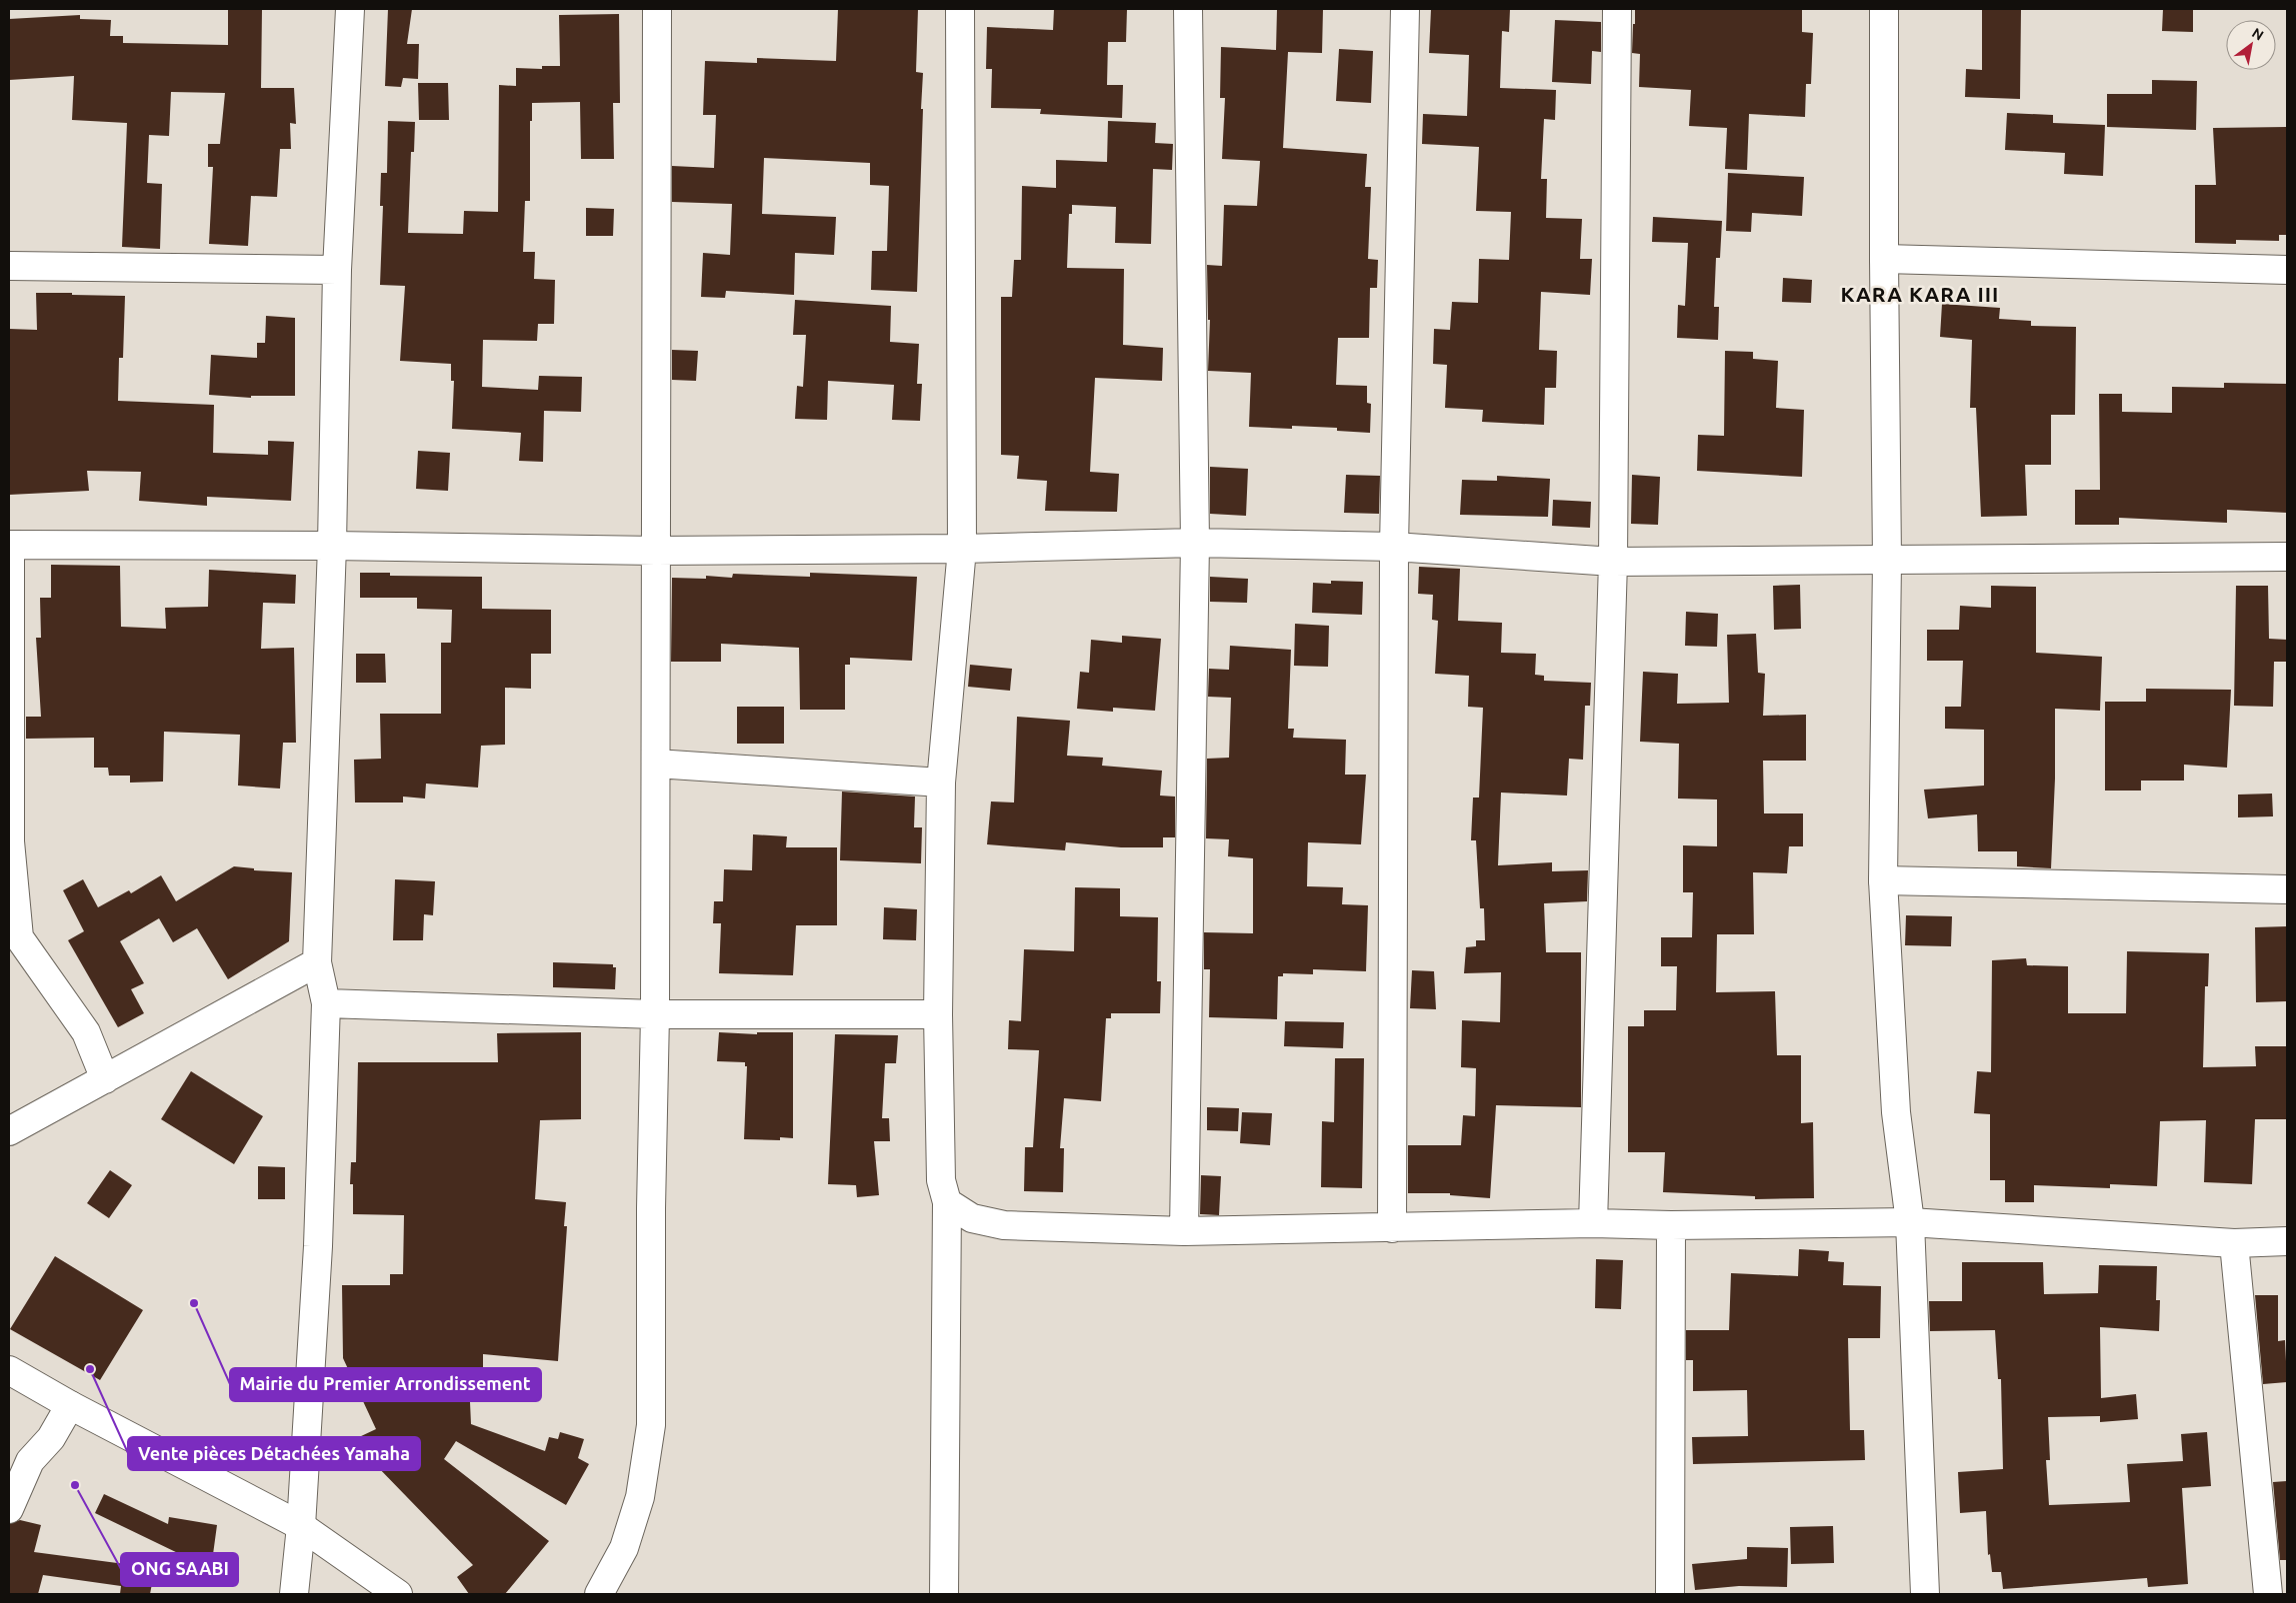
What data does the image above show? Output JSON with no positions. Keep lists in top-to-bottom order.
{
  "districts": ["KARA KARA III"],
  "places": ["Mairie du Premier Arrondissement", "Vente pièces Détachées Yamaha", "ONG SAABI"],
  "north": "top right"
}
